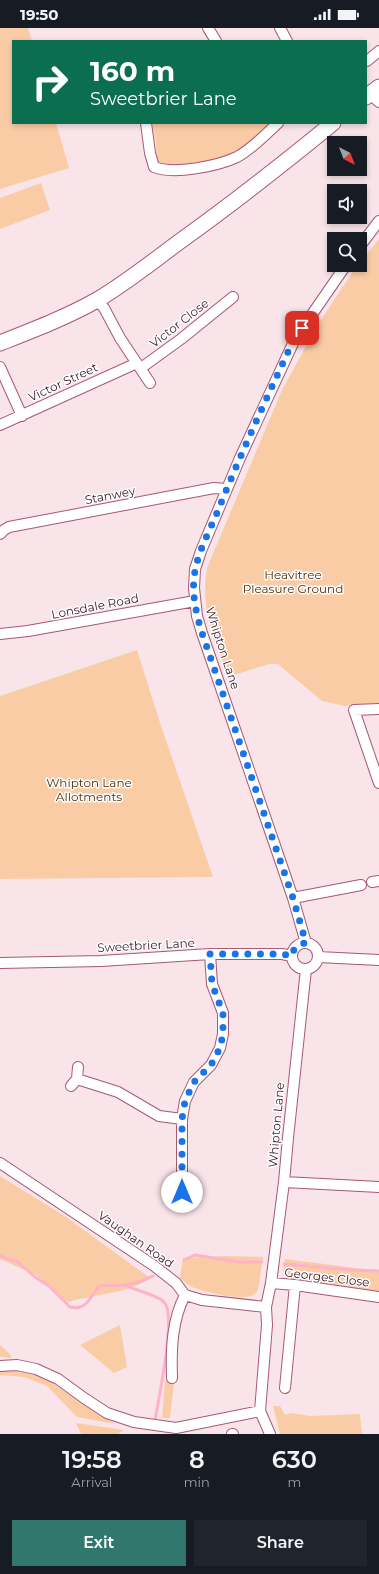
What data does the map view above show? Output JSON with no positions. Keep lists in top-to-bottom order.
{
  "streets": {
    "street": [
      "Victor Close",
      "Victor Street",
      "Stanwey",
      "Lonsdale Road",
      "Whipton Lane",
      "Sweetbrier Lane",
      "Vaughan Road",
      "Georges Close"
    ]
  },
  "crossings": [
    ["Victor Close", "Victor Street"],
    ["Stanwey", "Whipton Lane"],
    ["Lonsdale Road", "Whipton Lane"],
    ["Whipton Lane", "Sweetbrier Lane"],
    ["Whipton Lane", "Georges Close"]
  ],
  "parks": ["Heavitree Pleasure Ground", "Whipton Lane Allotments"],
  "north": "bottom right",
  "page": {
    "status": "19:50",
    "turn": ["160 m", "Sweetbrier Lane"],
    "eta": [
      "19:58",
      "Arrival",
      "8",
      "min",
      "630",
      "m"
    ],
    "buttons": ["Exit", "Share"]
  }
}
